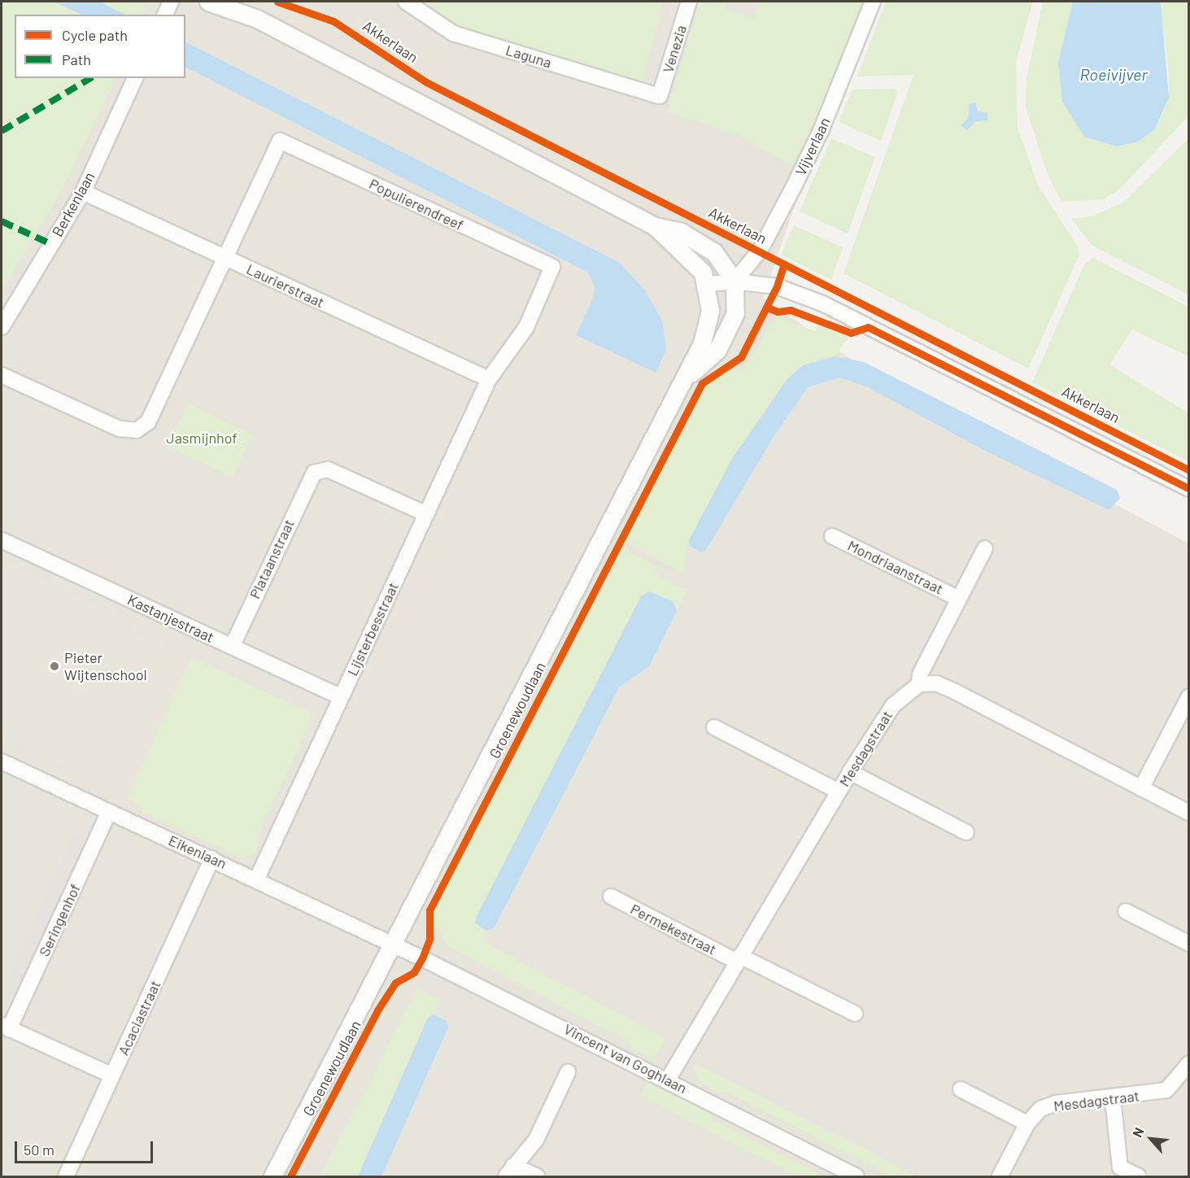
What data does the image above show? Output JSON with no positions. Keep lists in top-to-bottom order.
{
  "streets": {
    "street": [
      "Venezia",
      "Laguna",
      "Vijverlaan",
      "Berkenlaan",
      "Populierendreef",
      "Laurierstraat",
      "Plataanstraat",
      "Mondriaanstraat",
      "Kastanjestraat",
      "Lijsterbesstraat",
      "Groenewoudlaan",
      "Mesdagstraat",
      "Eikenlaan",
      "Seringenhof",
      "Permekestraat",
      "Acaciastraat",
      "Vincent van Goghlaan"
    ],
    "cycle path": ["Akkerlaan"]
  },
  "crossings": [
    ["Venezia", "Laguna"],
    ["Vijverlaan", "Groenewoudlaan"],
    ["Berkenlaan", "Laurierstraat"],
    ["Populierendreef", "Laurierstraat"],
    ["Populierendreef", "Lijsterbesstraat"],
    ["Laurierstraat", "Lijsterbesstraat"],
    ["Plataanstraat", "Kastanjestraat"],
    ["Plataanstraat", "Lijsterbesstraat"],
    ["Mondriaanstraat", "Mesdagstraat"],
    ["Kastanjestraat", "Lijsterbesstraat"],
    ["Lijsterbesstraat", "Eikenlaan"],
    ["Groenewoudlaan", "Eikenlaan"],
    ["Groenewoudlaan", "Vincent van Goghlaan"],
    ["Mesdagstraat", "Permekestraat"],
    ["Mesdagstraat", "Vincent van Goghlaan"],
    ["Eikenlaan", "Seringenhof"],
    ["Eikenlaan", "Acaciastraat"],
    ["Eikenlaan", "Vincent van Goghlaan"],
    ["Seringenhof", "Acaciastraat"]
  ],
  "water": ["Roeivijver"],
  "parks": ["Jasmijnhof"],
  "places": ["Pieter Wijtenschool"],
  "legend": ["Cycle path", "Path"],
  "scale_bar": "50 m",
  "north": "top left"
}
